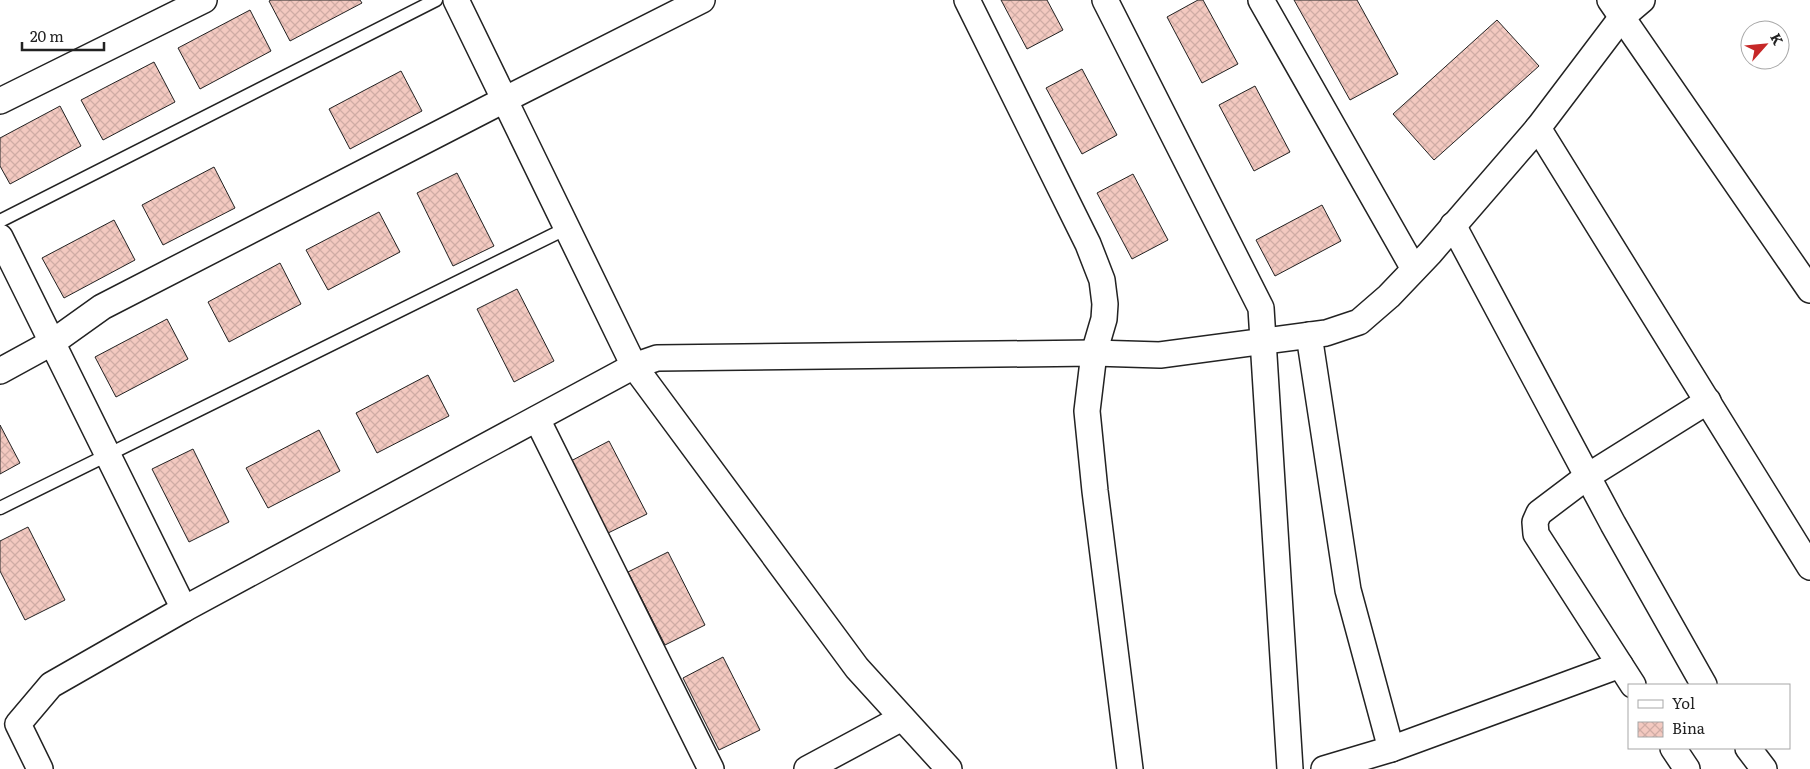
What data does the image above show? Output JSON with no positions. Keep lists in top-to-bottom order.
{
  "legend": ["Yol", "Bina"],
  "scale_bar": "20 m",
  "north": "top right"
}
